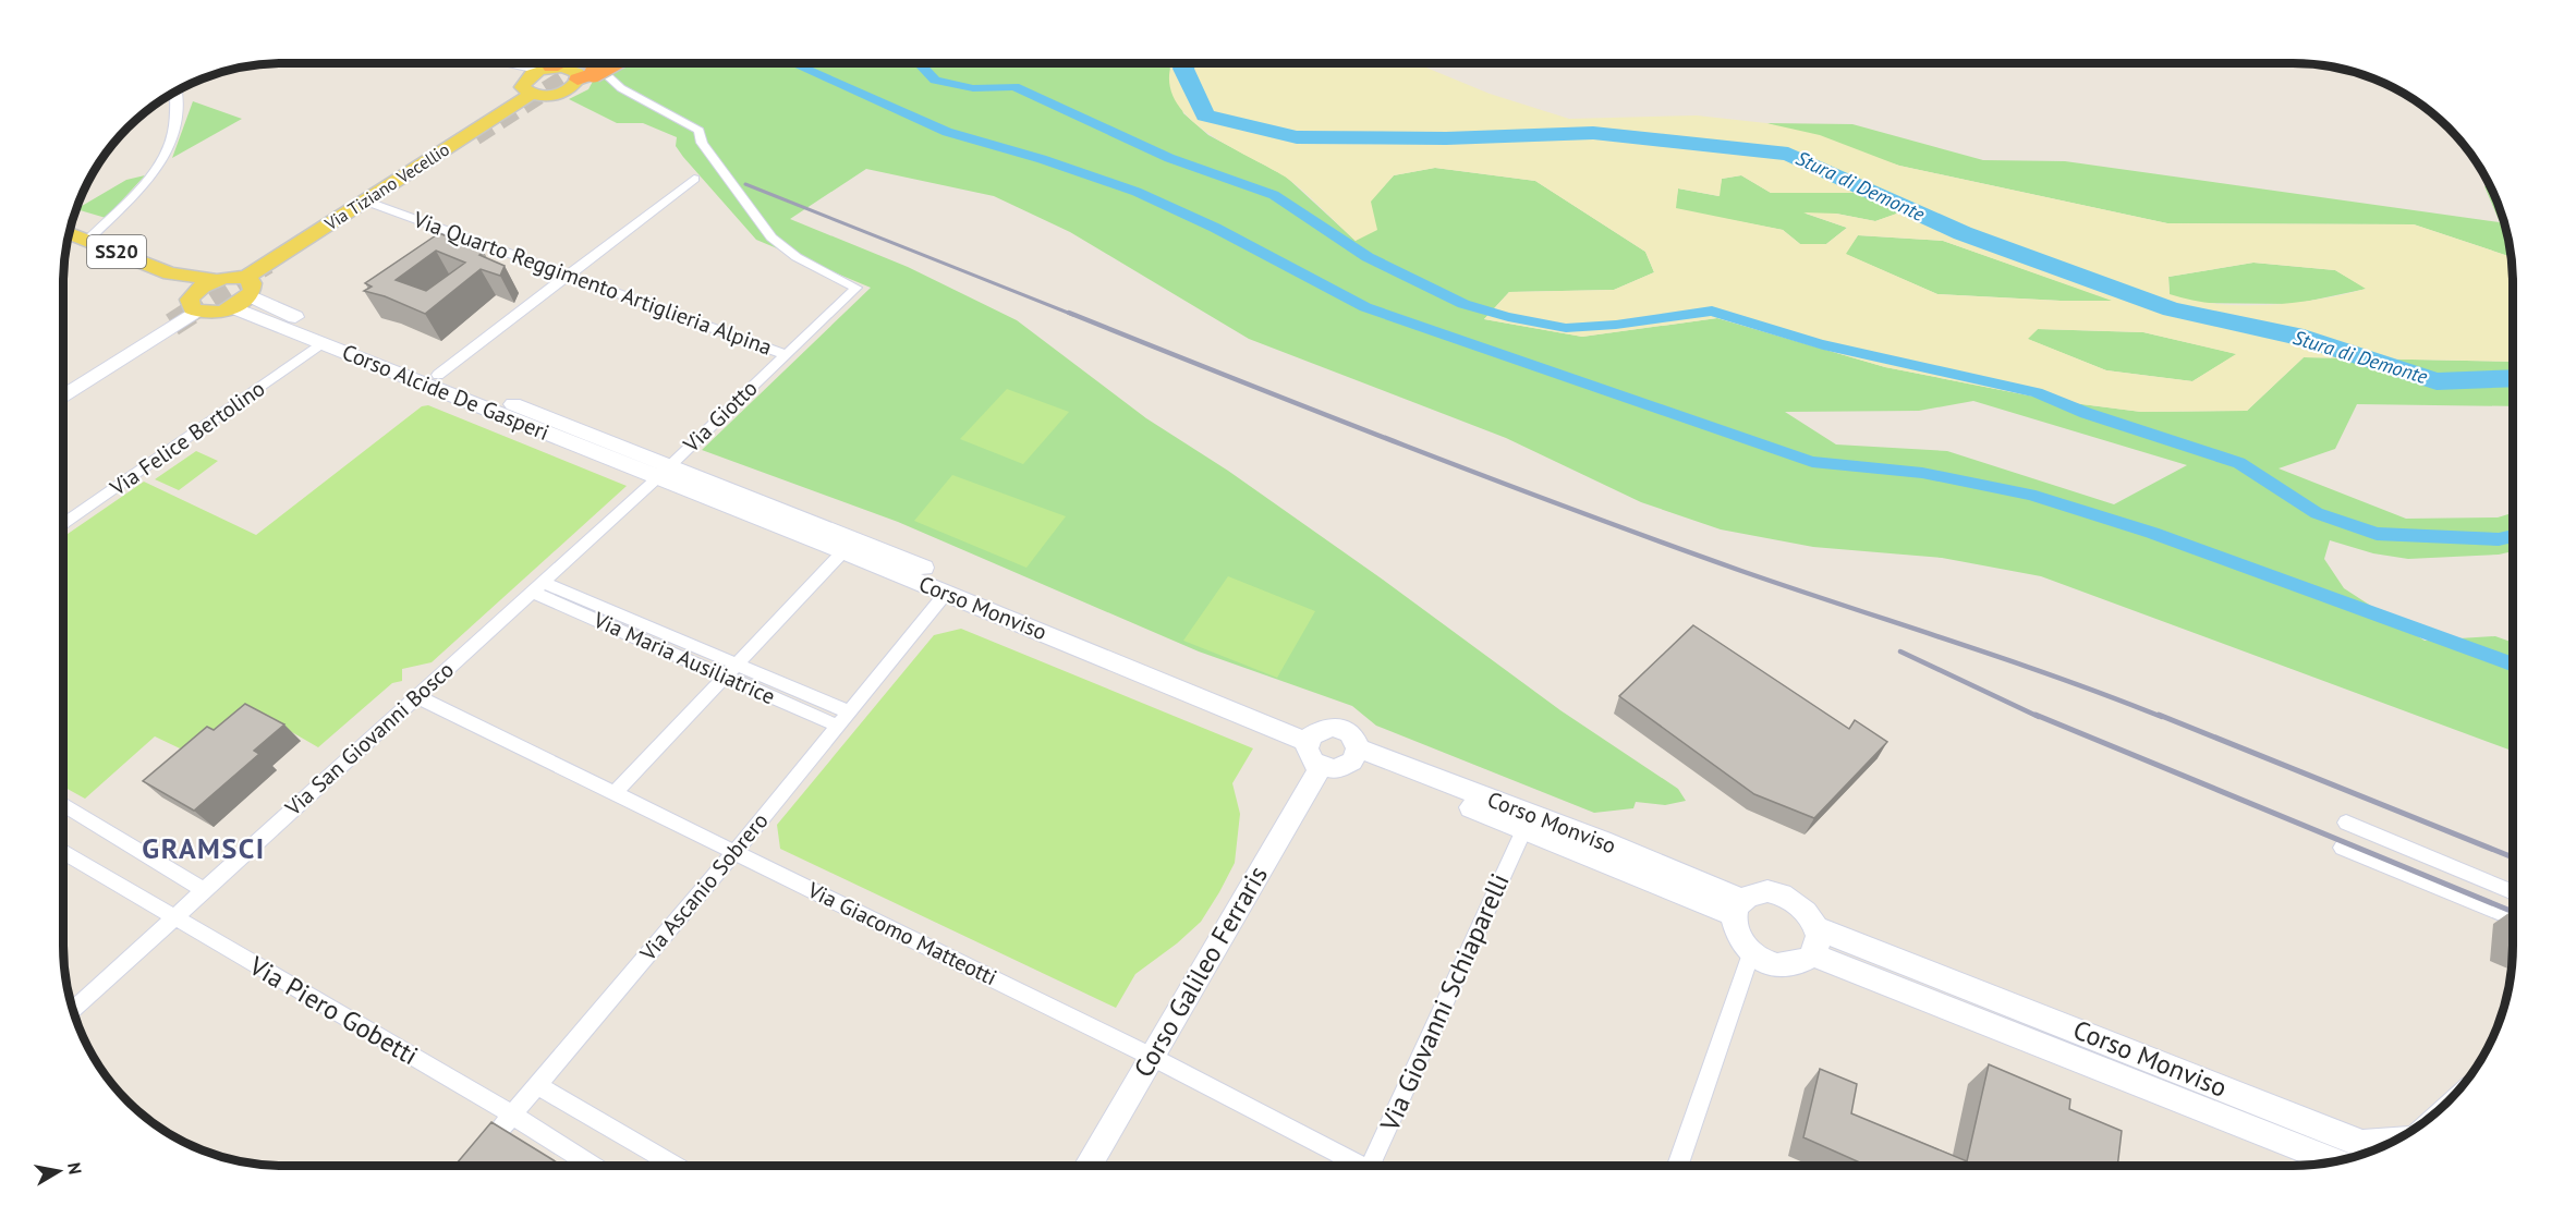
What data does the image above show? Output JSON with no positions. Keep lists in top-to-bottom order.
{
  "streets": {
    "main road": [
      "Via Tiziano Vecellio",
      "SS20",
      "Corso Alcide De Gasperi",
      "Corso Monviso",
      "Corso Galileo Ferraris"
    ],
    "street": [
      "Via Quarto Reggimento Artiglieria Alpina",
      "Via Giotto",
      "Via Felice Bertolino",
      "Via Maria Ausiliatrice",
      "Via San Giovanni Bosco",
      "Via Ascanio Sobrero",
      "Via Giacomo Matteotti",
      "Via Giovanni Schiaparelli",
      "Via Piero Gobetti"
    ]
  },
  "crossings": [
    ["Via Tiziano Vecellio", "Via Quarto Reggimento Artiglieria Alpina"],
    ["Via Tiziano Vecellio", "Corso Alcide De Gasperi"],
    ["Via Quarto Reggimento Artiglieria Alpina", "Via Giotto"],
    ["Corso Alcide De Gasperi", "Via Giotto"],
    ["Corso Alcide De Gasperi", "Via Felice Bertolino"],
    ["Corso Alcide De Gasperi", "Corso Monviso"],
    ["Corso Alcide De Gasperi", "Via San Giovanni Bosco"],
    ["Via Giotto", "Corso Monviso"],
    ["Via Giotto", "Via San Giovanni Bosco"],
    ["Corso Monviso", "Via San Giovanni Bosco"],
    ["Corso Monviso", "Via Ascanio Sobrero"],
    ["Corso Monviso", "Corso Galileo Ferraris"],
    ["Corso Monviso", "Via Giovanni Schiaparelli"],
    ["Via Maria Ausiliatrice", "Via San Giovanni Bosco"],
    ["Via Maria Ausiliatrice", "Via Ascanio Sobrero"],
    ["Via San Giovanni Bosco", "Via Giacomo Matteotti"],
    ["Via San Giovanni Bosco", "Via Piero Gobetti"],
    ["Via Ascanio Sobrero", "Via Giacomo Matteotti"],
    ["Via Ascanio Sobrero", "Via Piero Gobetti"],
    ["Via Giacomo Matteotti", "Corso Galileo Ferraris"]
  ],
  "districts": ["GRAMSCI"],
  "water": ["Stura di Demonte"],
  "north": "right"
}
